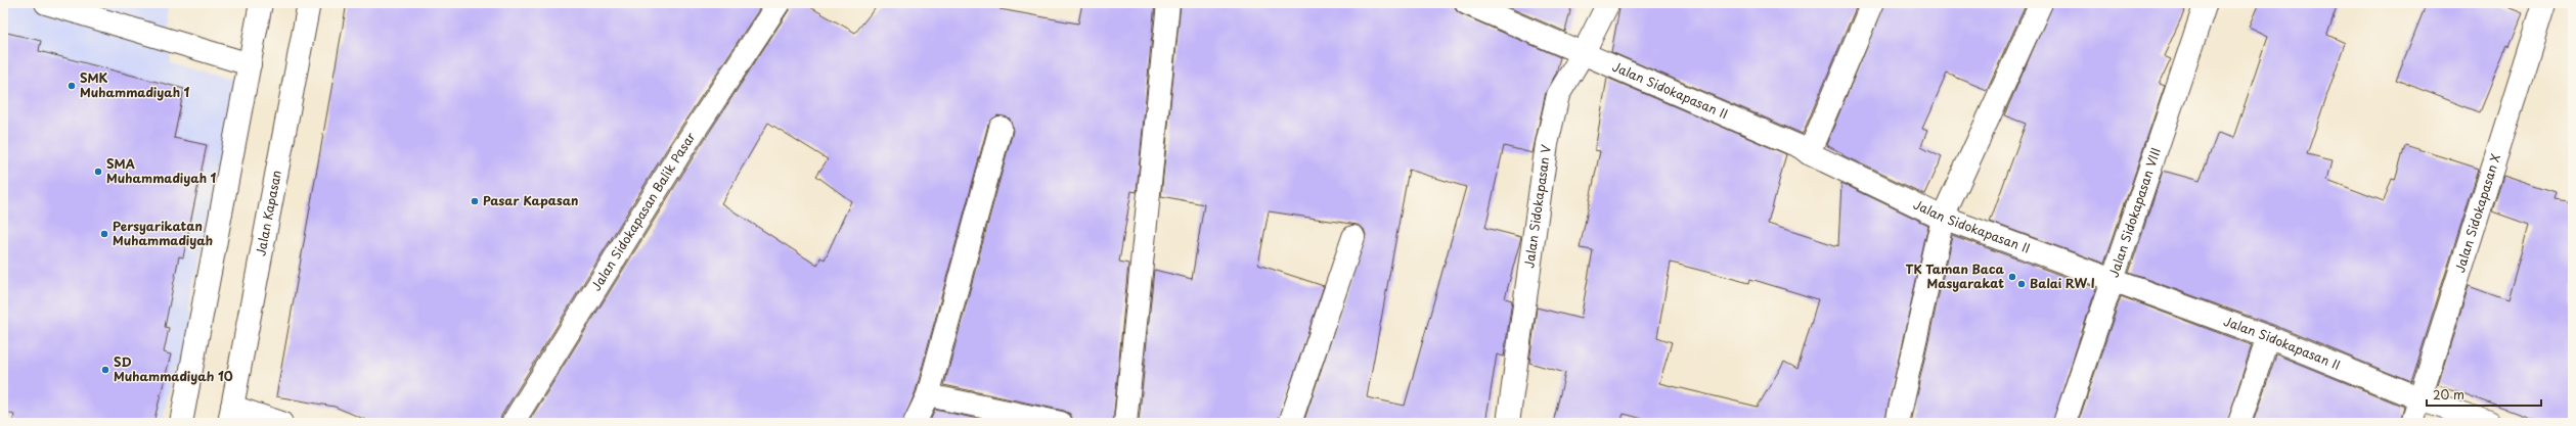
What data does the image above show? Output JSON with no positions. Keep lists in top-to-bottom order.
{
  "streets": {
    "street": [
      "Jalan Sidokapasan II",
      "Jalan Sidokapasan V",
      "Jalan Sidokapasan Balik Pasar",
      "Jalan Sidokapasan VIII",
      "Jalan Kapasan",
      "Jalan Sidokapasan X"
    ]
  },
  "crossings": [
    ["Jalan Sidokapasan II", "Jalan Sidokapasan V"],
    ["Jalan Sidokapasan II", "Jalan Sidokapasan VIII"],
    ["Jalan Sidokapasan II", "Jalan Sidokapasan X"]
  ],
  "places": [
    "SMK Muhammadiyah 1",
    "SMA Muhammadiyah 1",
    "Pasar Kapasan",
    "Persyarikatan Muhammadiyah",
    "TK Taman Baca Masyarakat",
    "Balai RW I",
    "SD Muhammadiyah 10"
  ],
  "scale_bar": "20 m"
}
